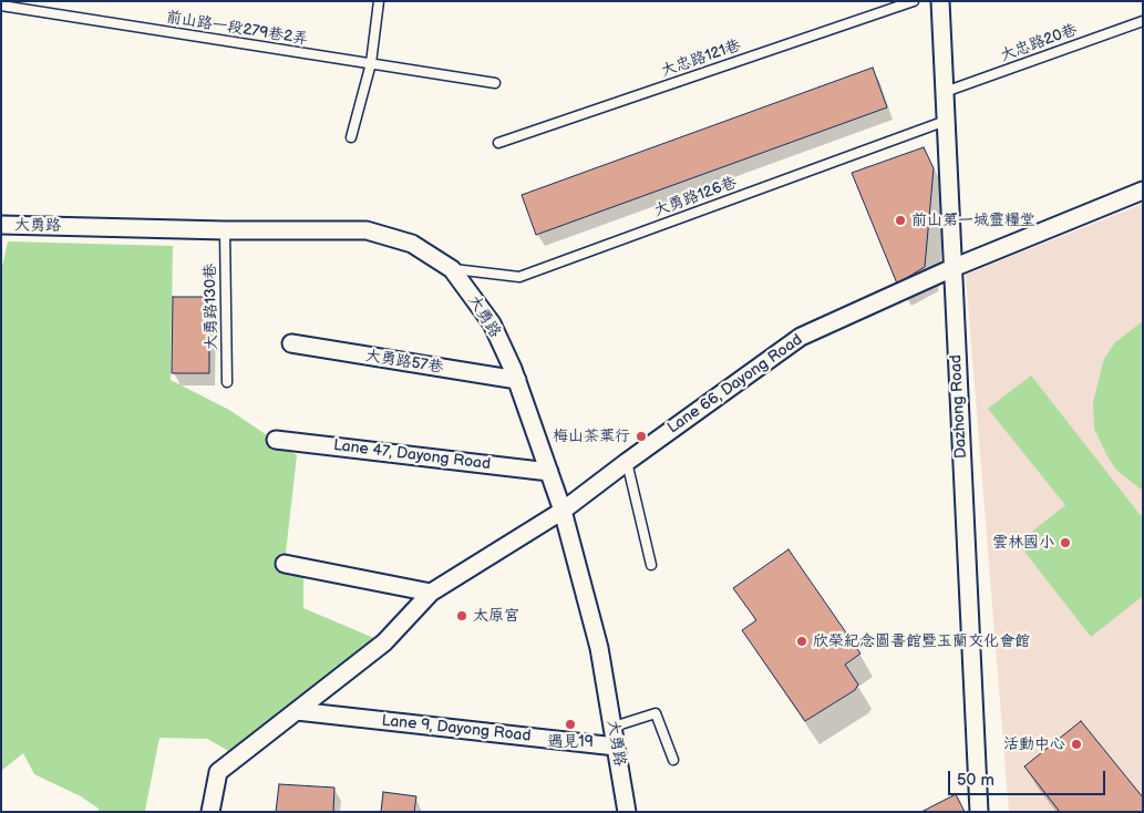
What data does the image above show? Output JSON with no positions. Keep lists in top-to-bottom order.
{
  "streets": {
    "street": [
      "大勇路",
      "大勇路57巷",
      "Lane 66, Dayong Road",
      "Dazhong Road",
      "Lane 47, Dayong Road",
      "Lane 9, Dayong Road"
    ],
    "lane": [
      "前山路一段279巷2弄",
      "大忠路20巷",
      "大忠路121巷",
      "大勇路126巷",
      "大勇路130巷"
    ]
  },
  "crossings": [
    ["大忠路20巷", "Dazhong Road"],
    ["大勇路126巷", "大勇路"],
    ["大勇路126巷", "Dazhong Road"],
    ["大勇路", "大勇路130巷"],
    ["大勇路", "大勇路57巷"],
    ["大勇路", "Lane 66, Dayong Road"],
    ["大勇路", "Lane 47, Dayong Road"],
    ["大勇路", "Lane 9, Dayong Road"],
    ["Lane 66, Dayong Road", "Dazhong Road"],
    ["Lane 66, Dayong Road", "Lane 9, Dayong Road"]
  ],
  "places": [
    "前山第一城靈糧堂",
    "梅山茶葉行",
    "雲林國小",
    "太原宮",
    "欣榮紀念圖書館暨玉蘭文化會館",
    "遇見19",
    "活動中心"
  ],
  "scale_bar": "50 m"
}
